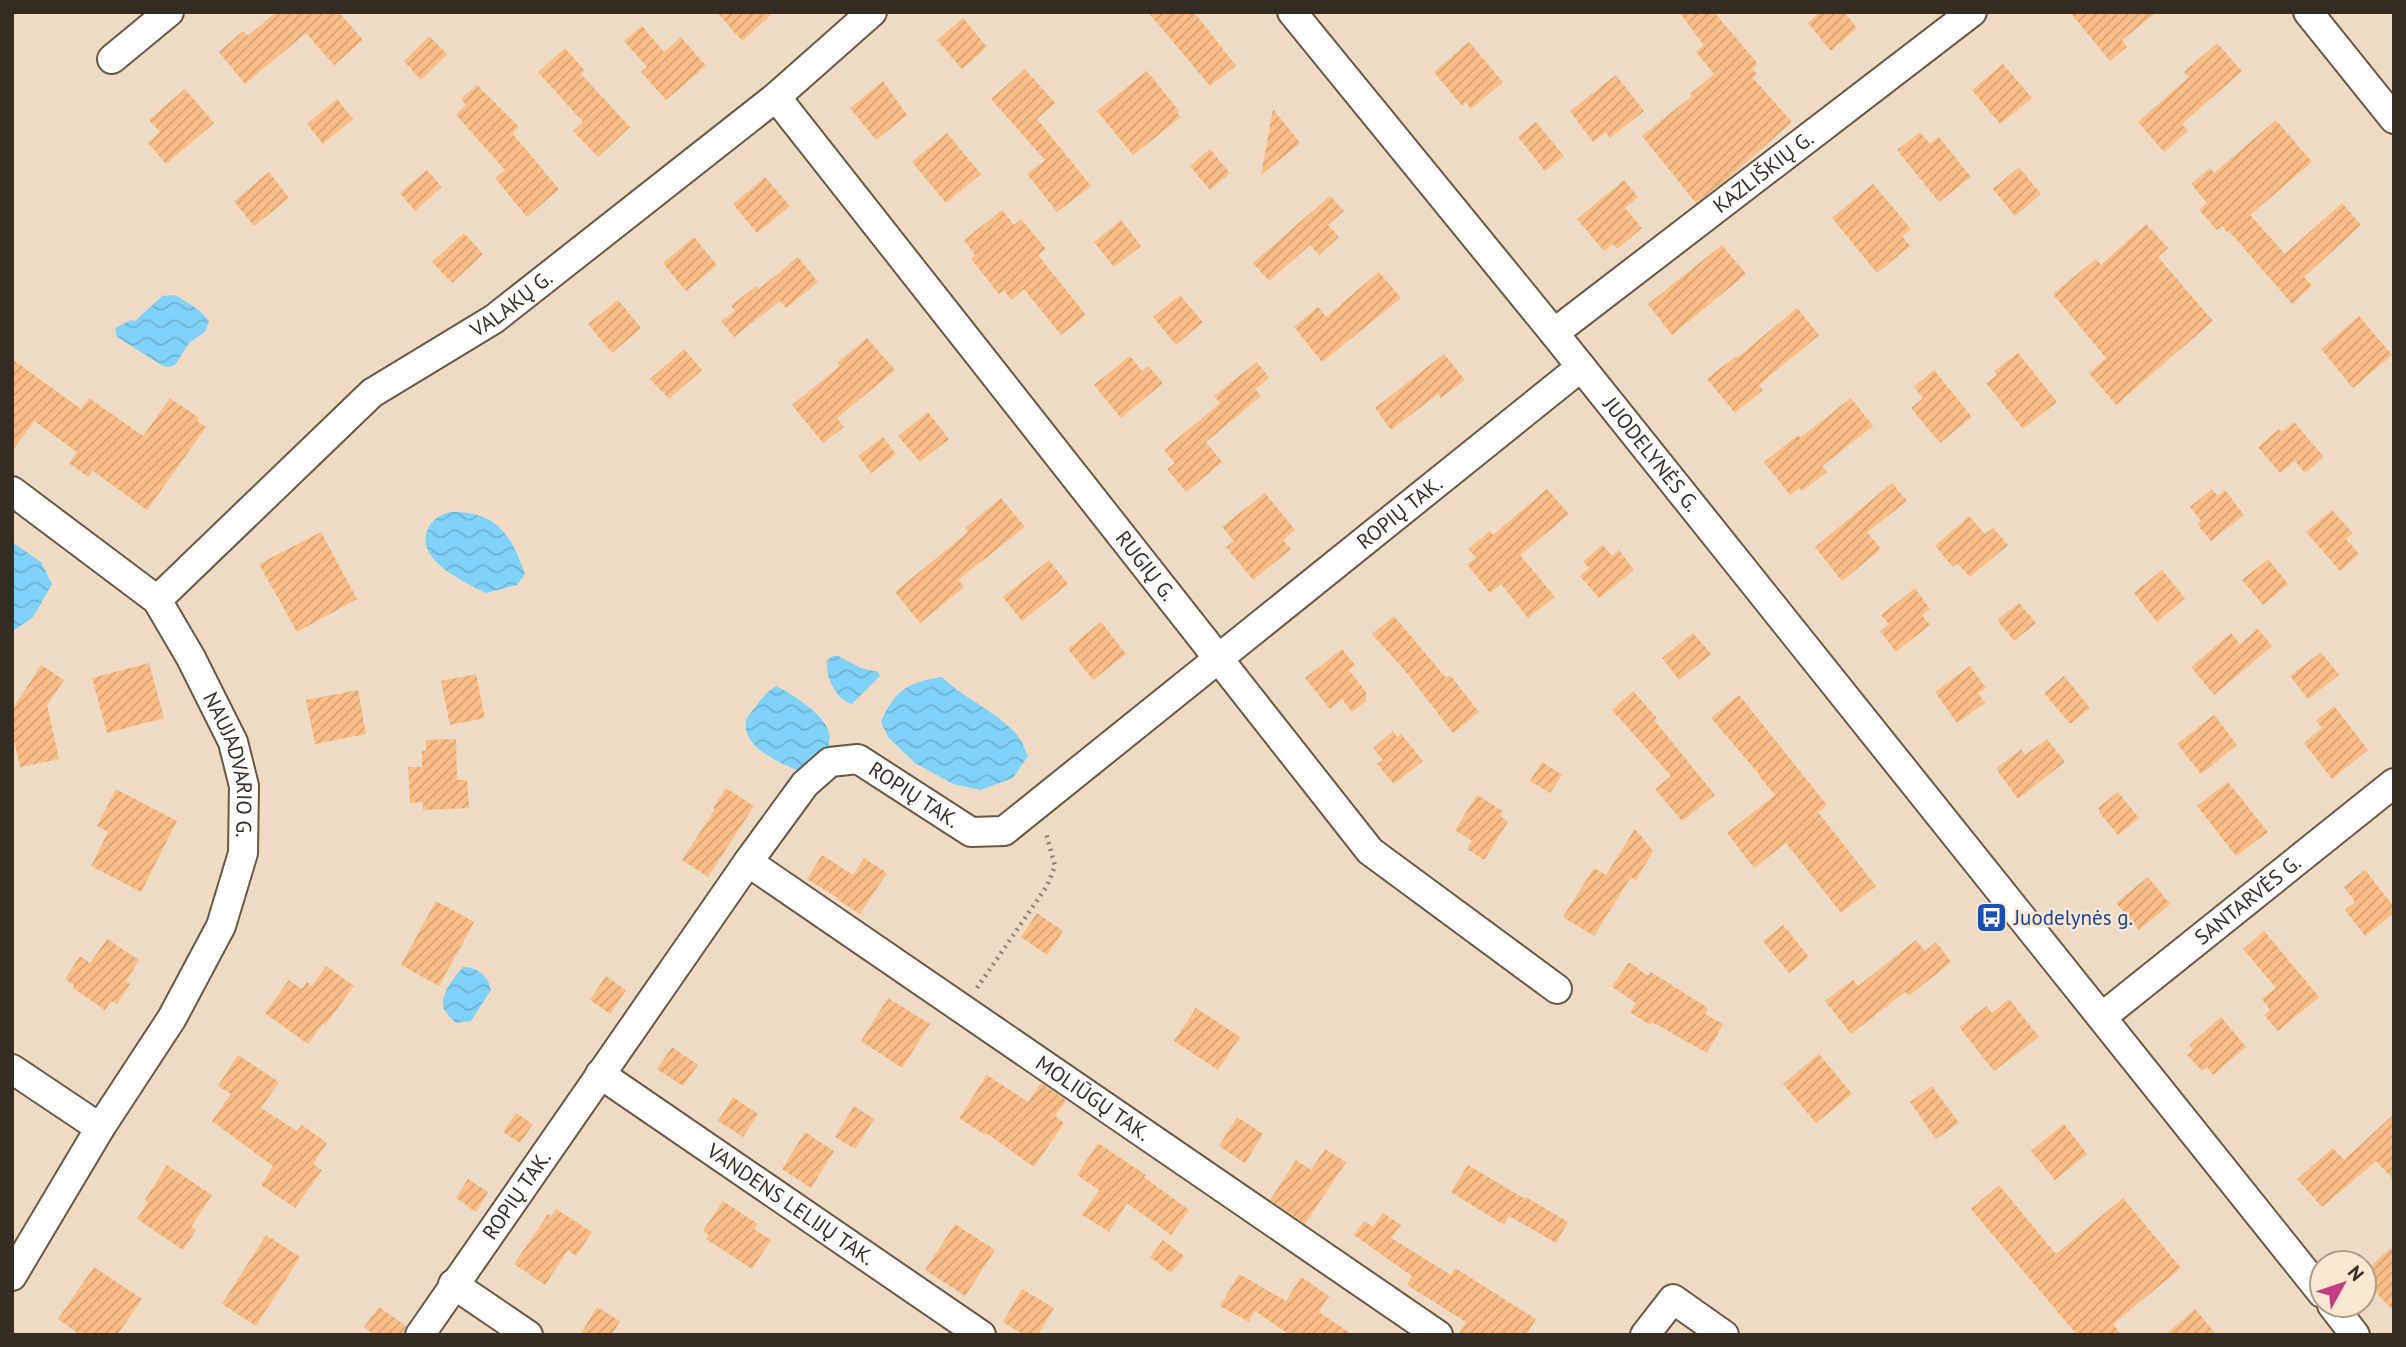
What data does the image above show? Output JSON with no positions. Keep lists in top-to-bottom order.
{
  "streets": {
    "street": [
      "KAZLIŠKIŲ G.",
      "VALAKŲ G.",
      "JUODELYNĖS G.",
      "ROPIŲ TAK.",
      "RUGIŲ G.",
      "NAUJADVARIO G.",
      "SANTARVĖS G.",
      "MOLIŪGŲ TAK.",
      "VANDENS LELIJŲ TAK."
    ]
  },
  "crossings": [
    ["KAZLIŠKIŲ G.", "JUODELYNĖS G."],
    ["VALAKŲ G.", "RUGIŲ G."],
    ["VALAKŲ G.", "NAUJADVARIO G."],
    ["JUODELYNĖS G.", "ROPIŲ TAK."],
    ["JUODELYNĖS G.", "SANTARVĖS G."],
    ["ROPIŲ TAK.", "RUGIŲ G."],
    ["ROPIŲ TAK.", "MOLIŪGŲ TAK."],
    ["ROPIŲ TAK.", "VANDENS LELIJŲ TAK."]
  ],
  "places": {
    "bus stop": ["Juodelynės g."]
  },
  "north": "top right"
}
